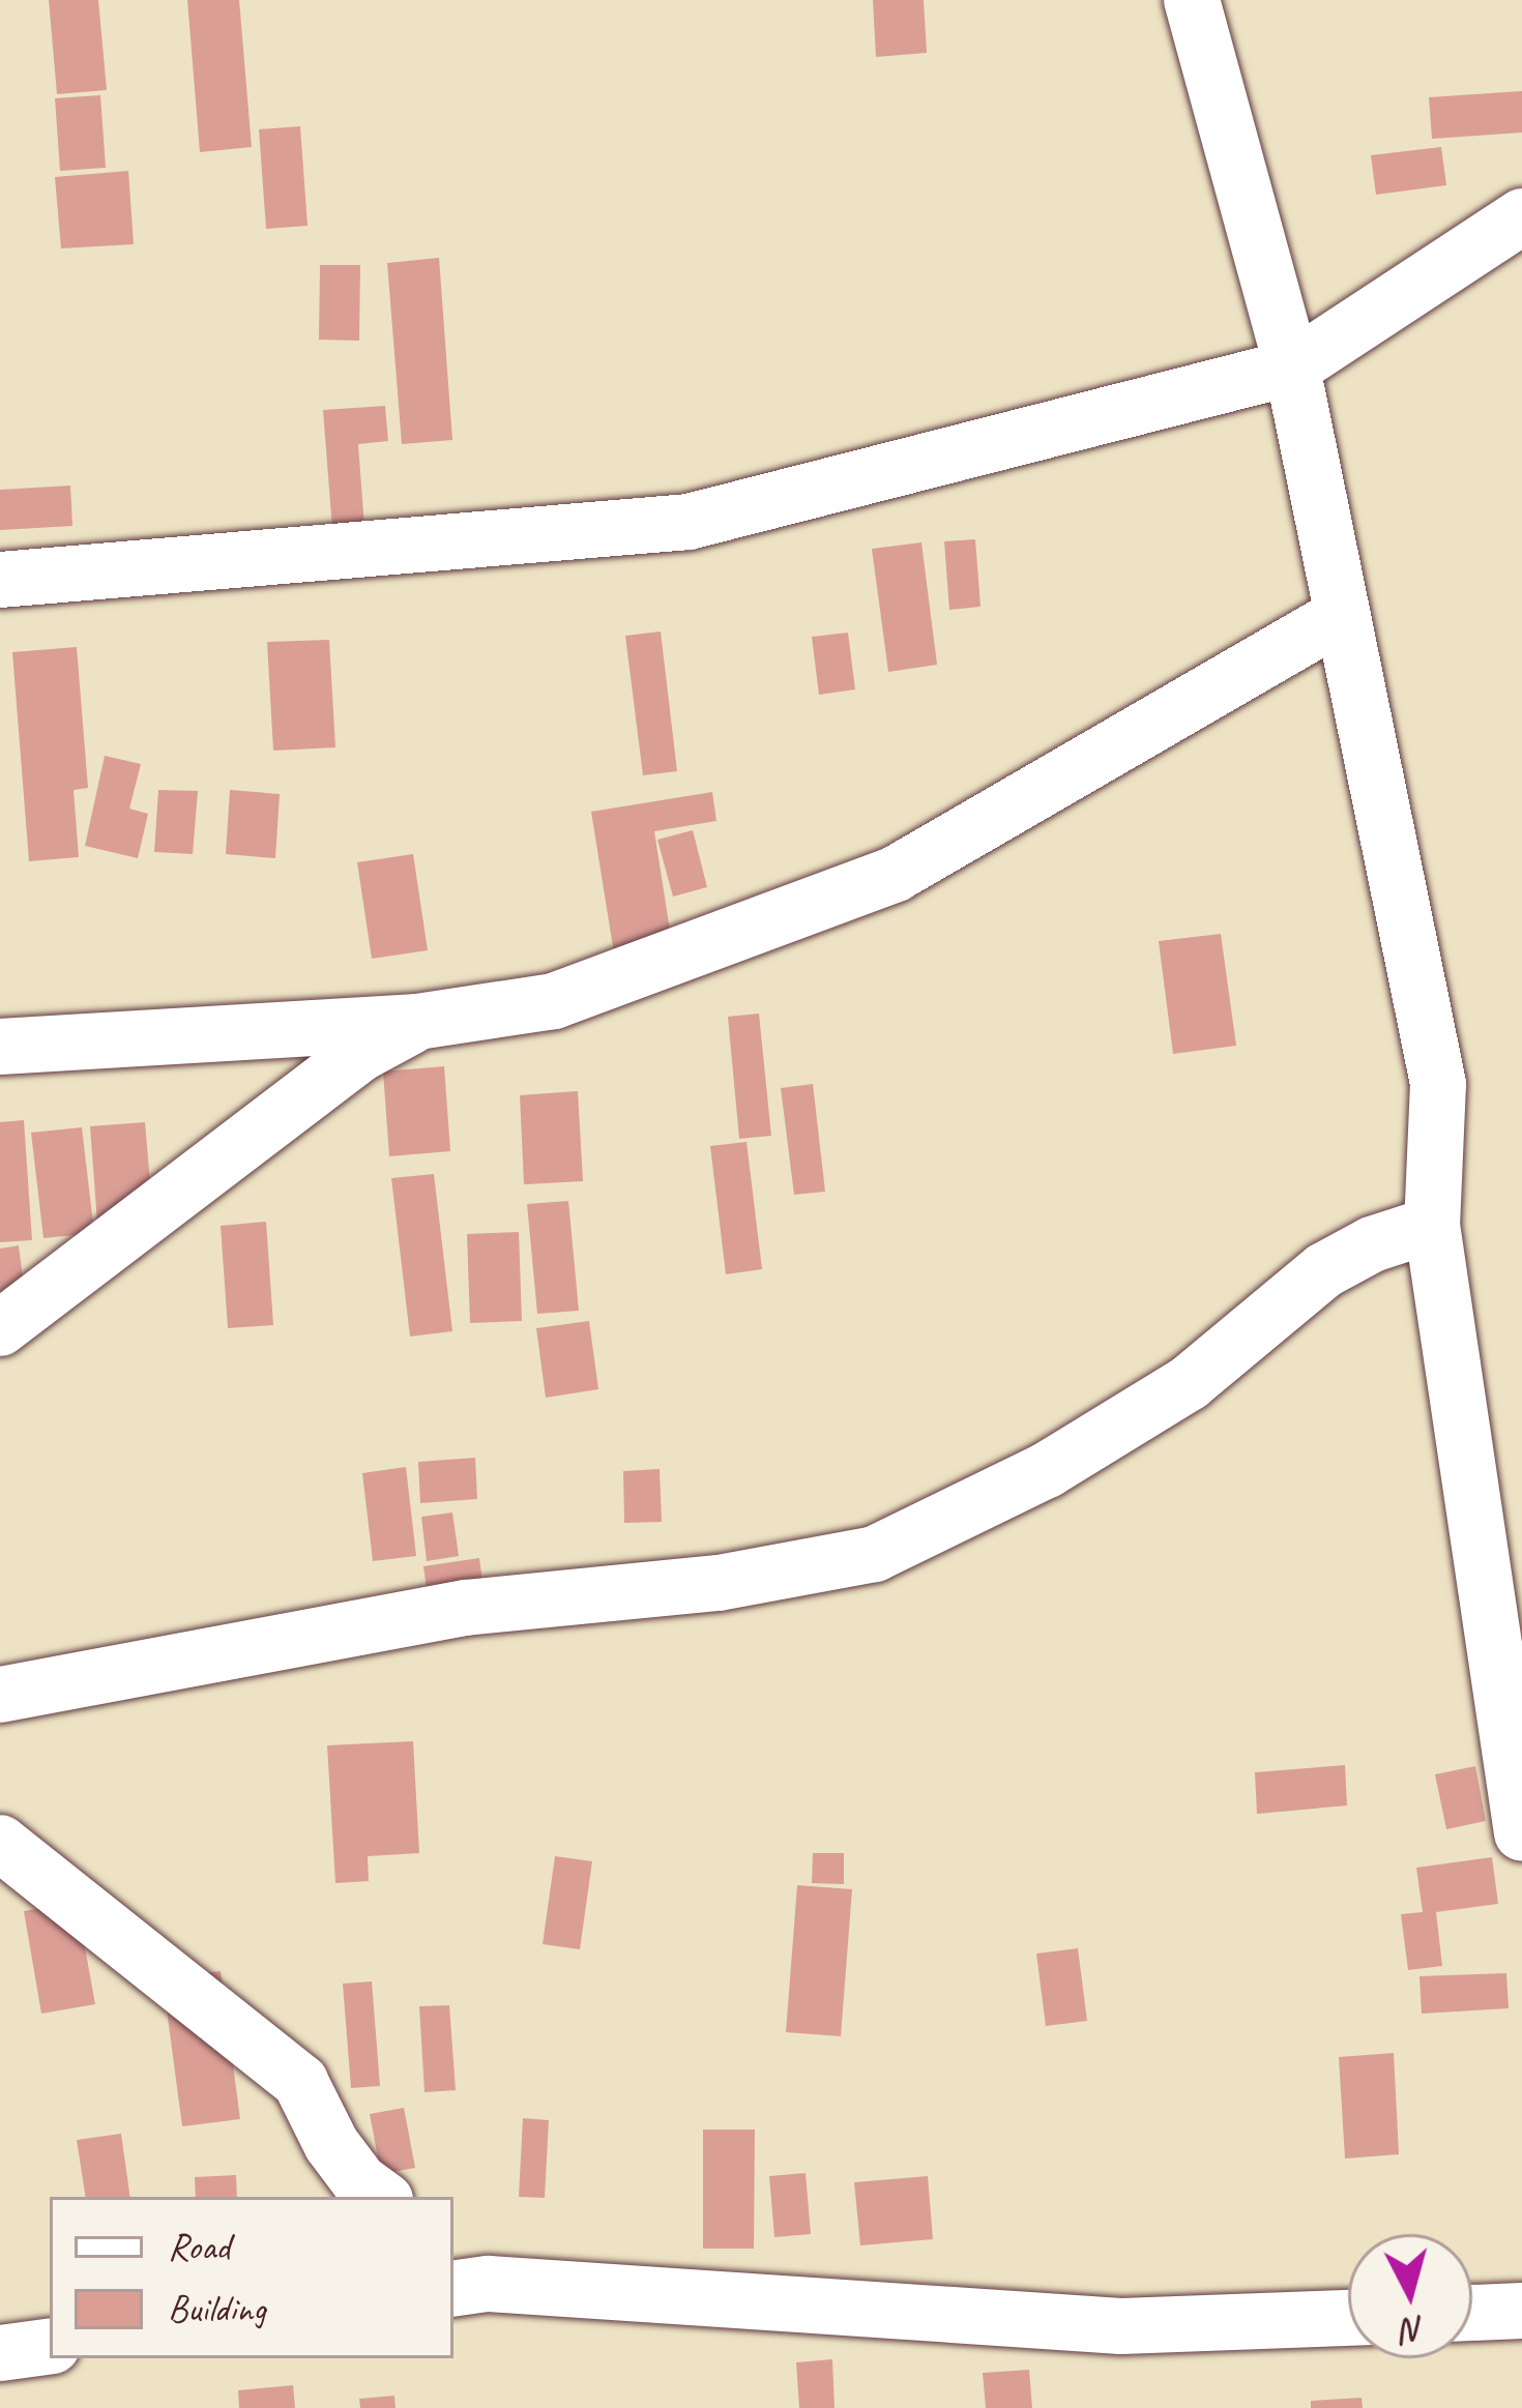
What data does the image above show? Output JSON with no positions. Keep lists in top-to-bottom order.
{
  "legend": ["Road", "Building"],
  "north": "bottom"
}
